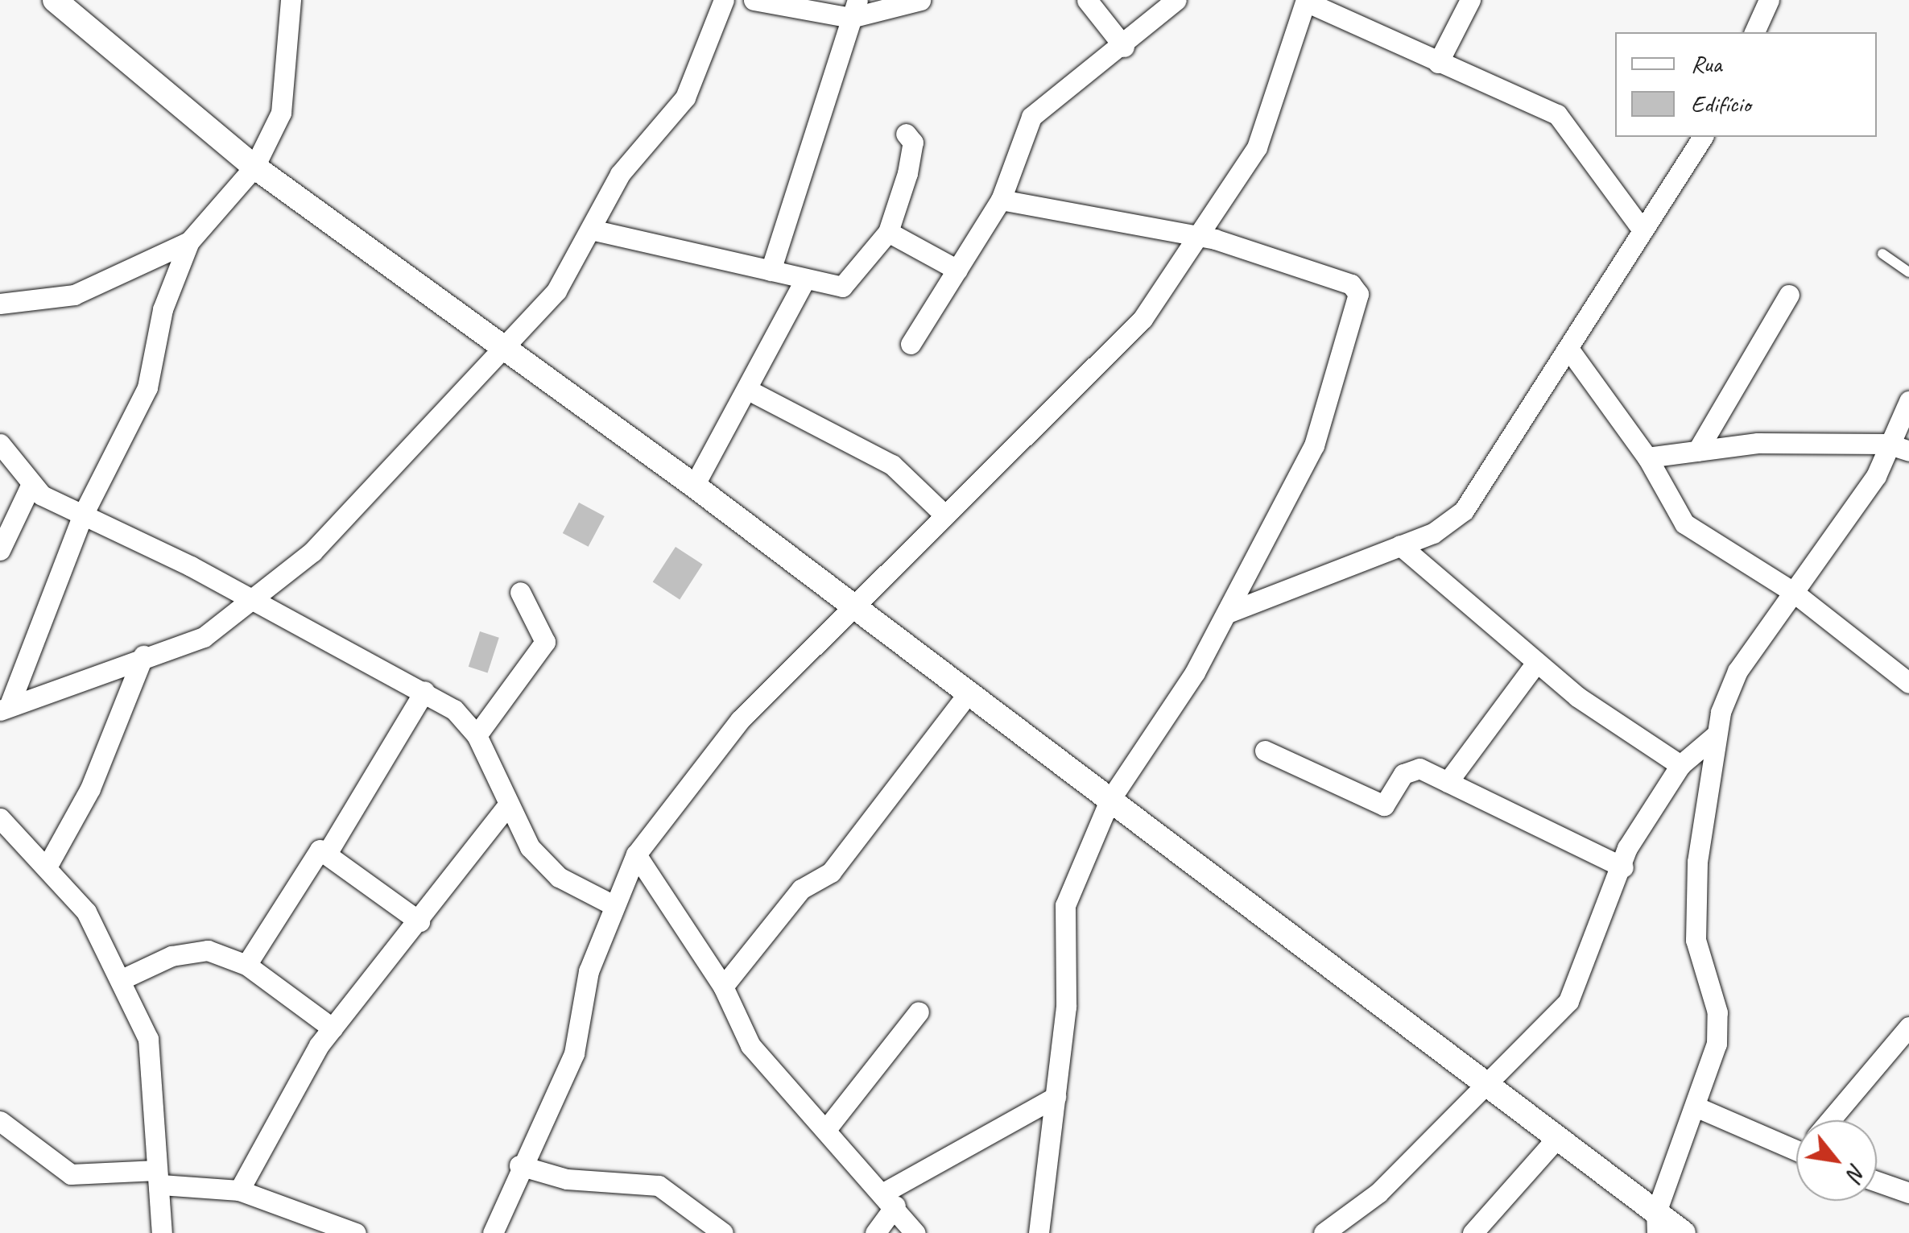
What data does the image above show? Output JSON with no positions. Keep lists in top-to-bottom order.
{
  "legend": ["Rua", "Edifício"],
  "north": "bottom right"
}
